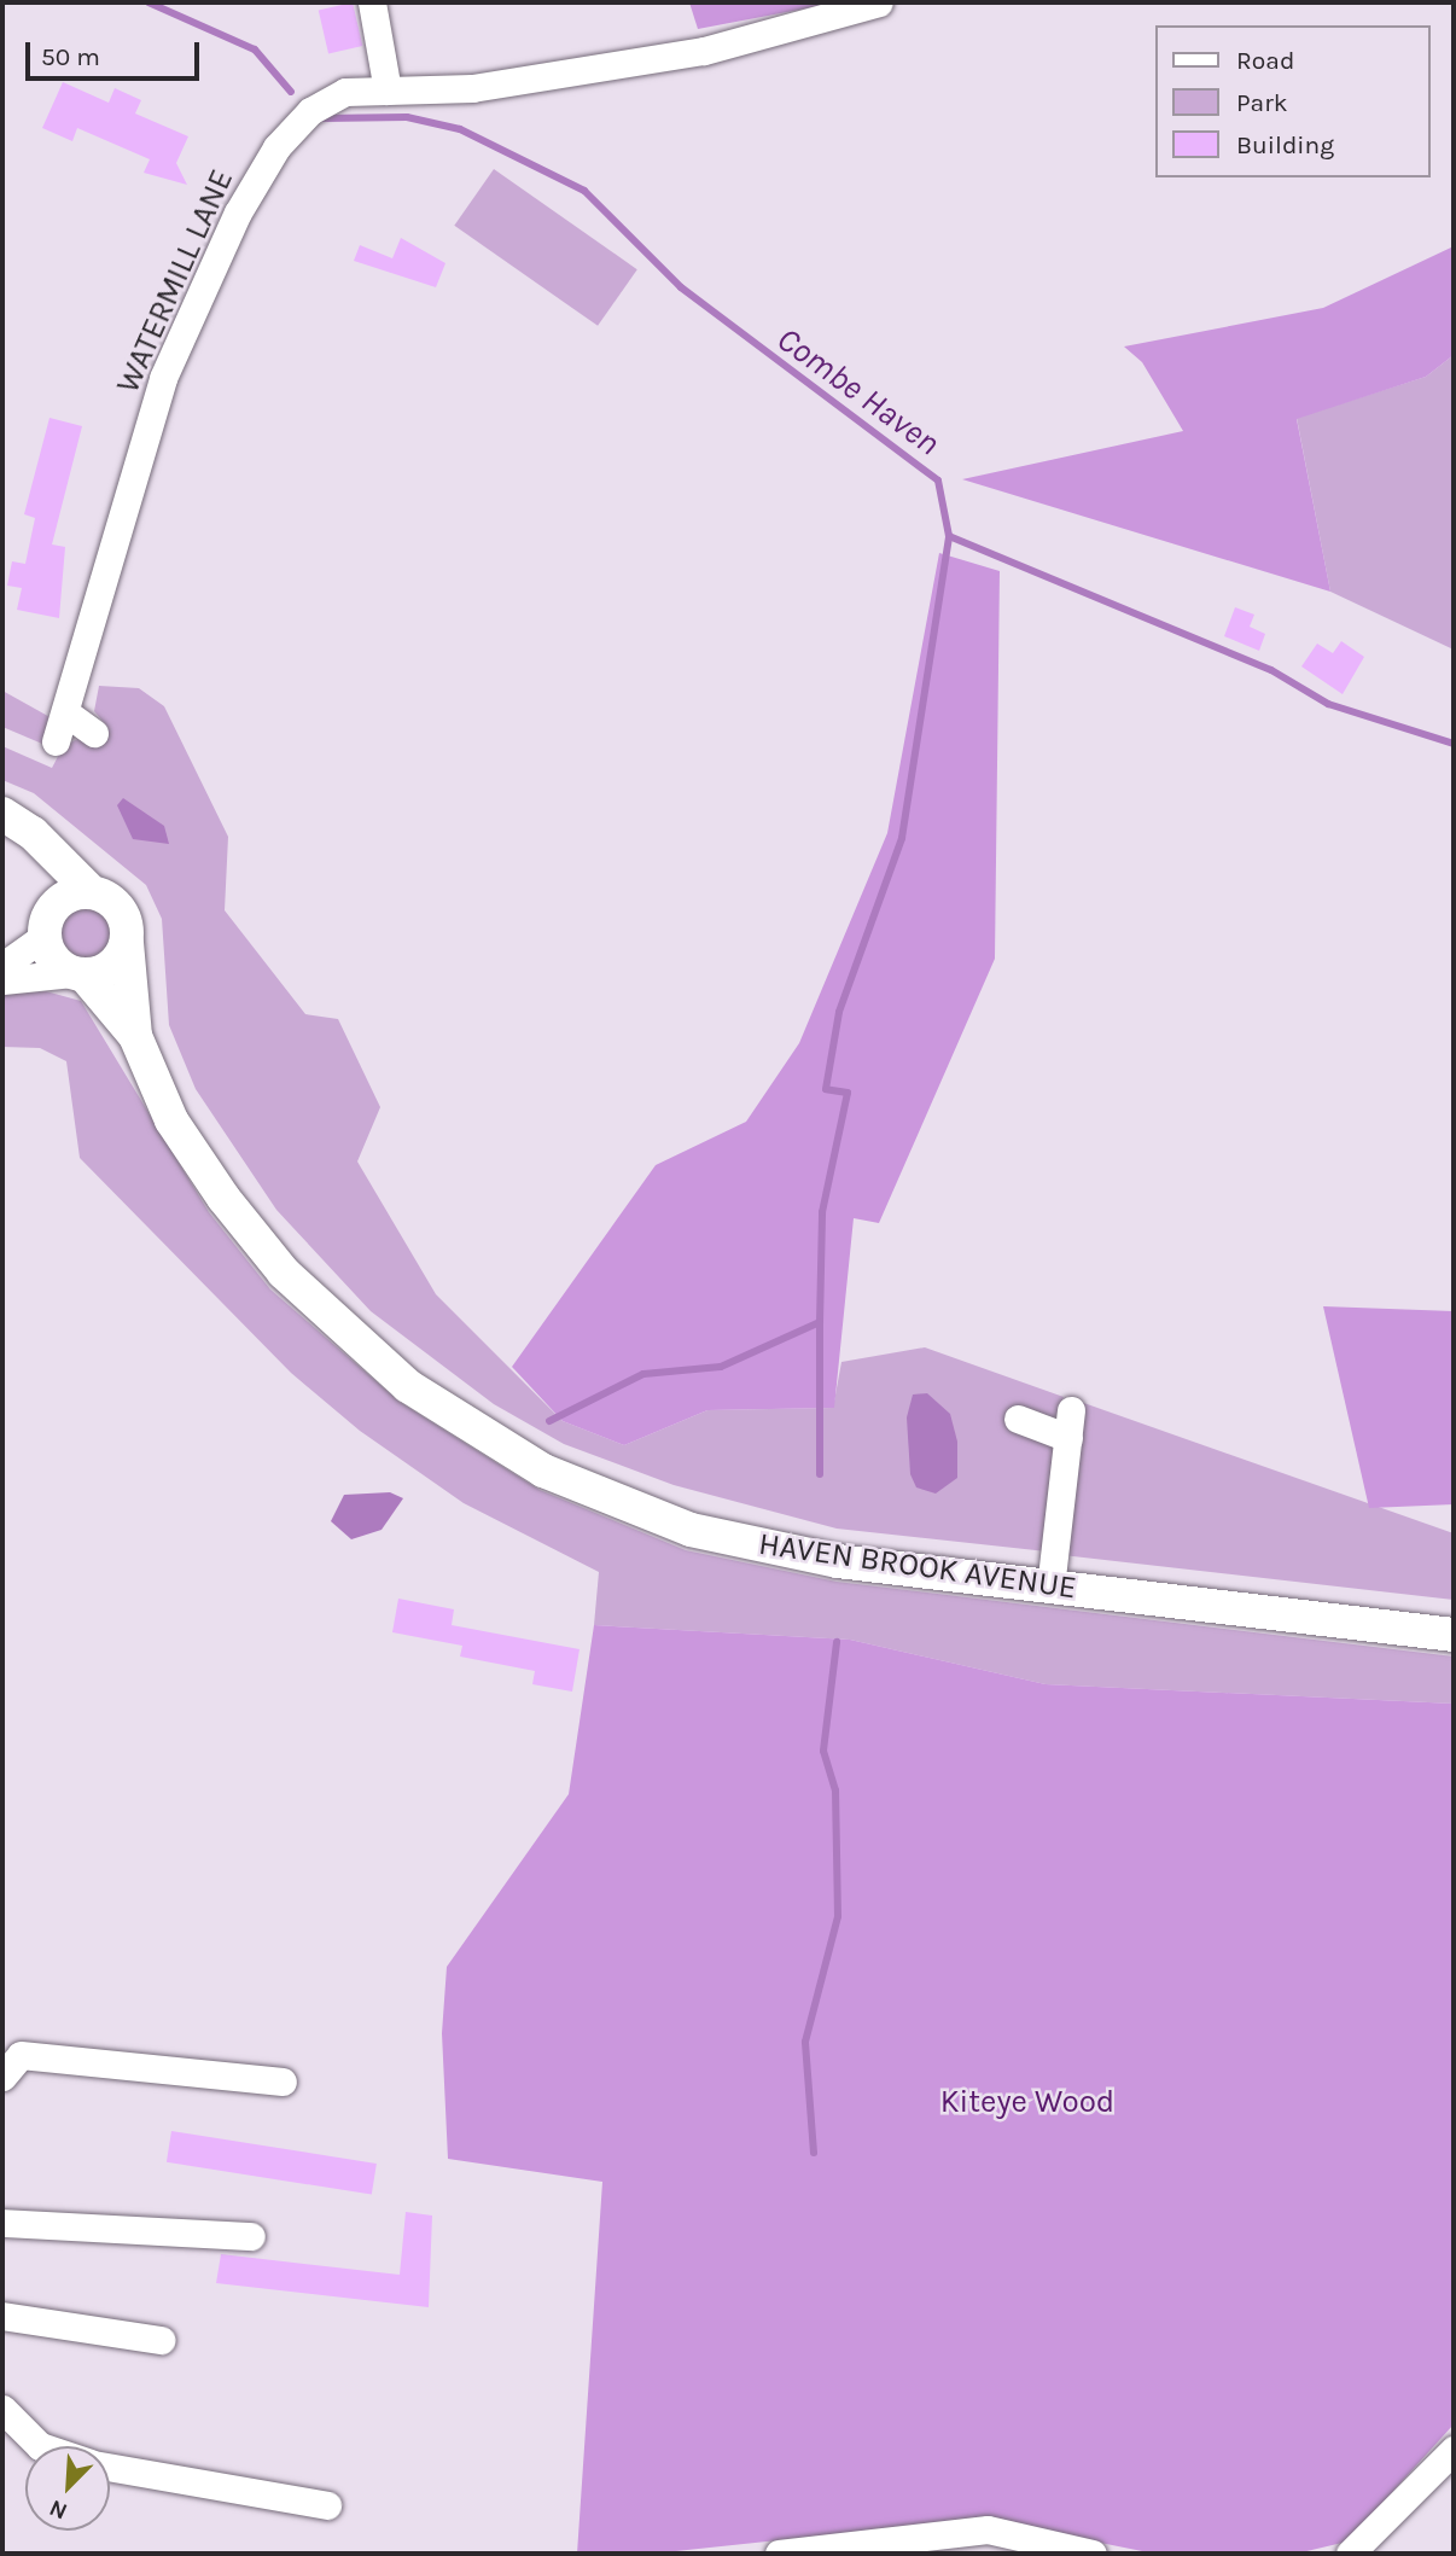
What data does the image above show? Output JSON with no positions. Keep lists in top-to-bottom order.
{
  "streets": {
    "main road": ["HAVEN BROOK AVENUE"],
    "street": ["WATERMILL LANE"]
  },
  "water": ["Combe Haven"],
  "parks": ["Kiteye Wood"],
  "legend": ["Road", "Park", "Building"],
  "scale_bar": "50 m",
  "north": "bottom left"
}
